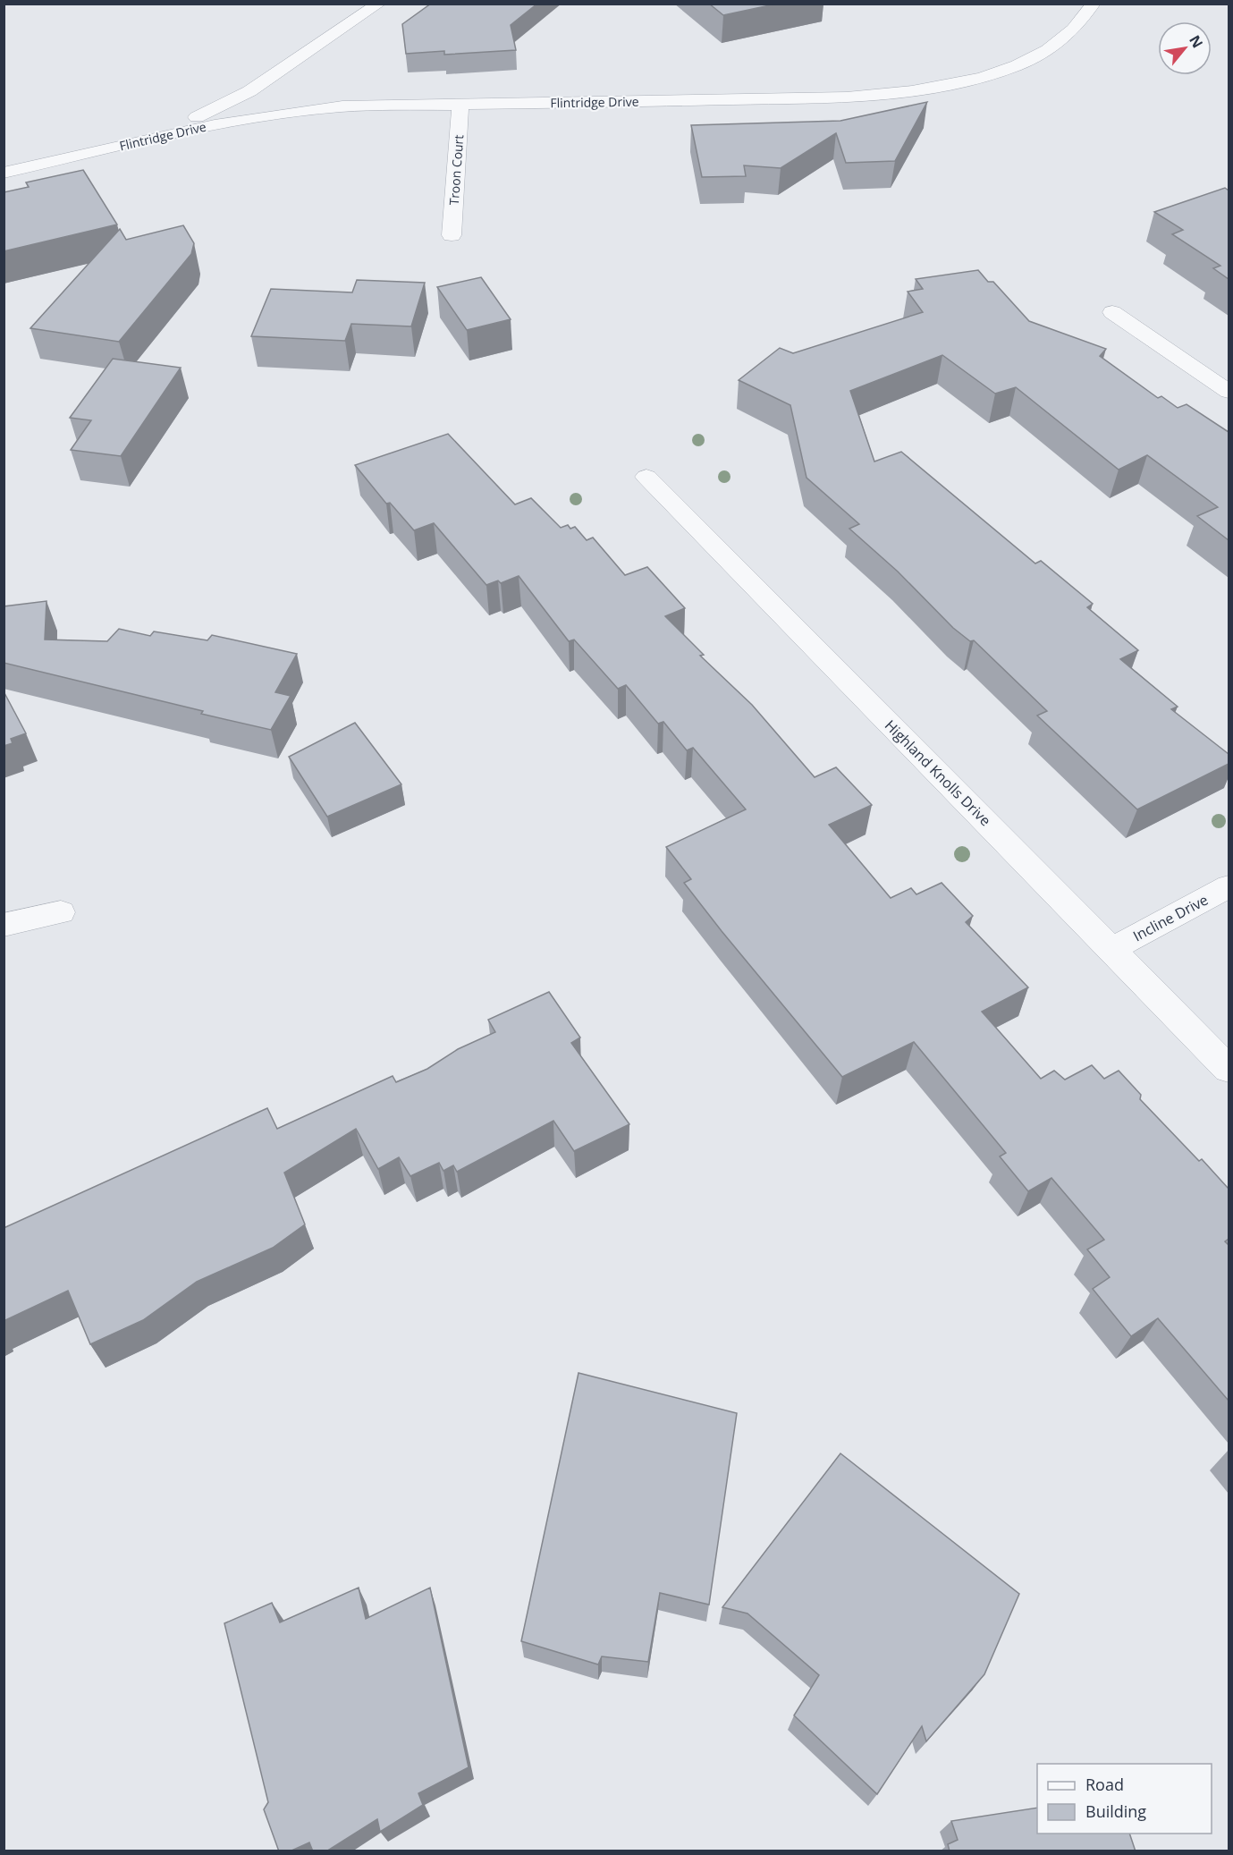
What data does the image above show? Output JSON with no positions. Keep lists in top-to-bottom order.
{
  "streets": {
    "street": [
      "Flintridge Drive",
      "Troon Court",
      "Highland Knolls Drive",
      "Incline Drive"
    ]
  },
  "crossings": [
    ["Flintridge Drive", "Troon Court"],
    ["Highland Knolls Drive", "Incline Drive"]
  ],
  "legend": ["Road", "Building"],
  "north": "top right"
}
